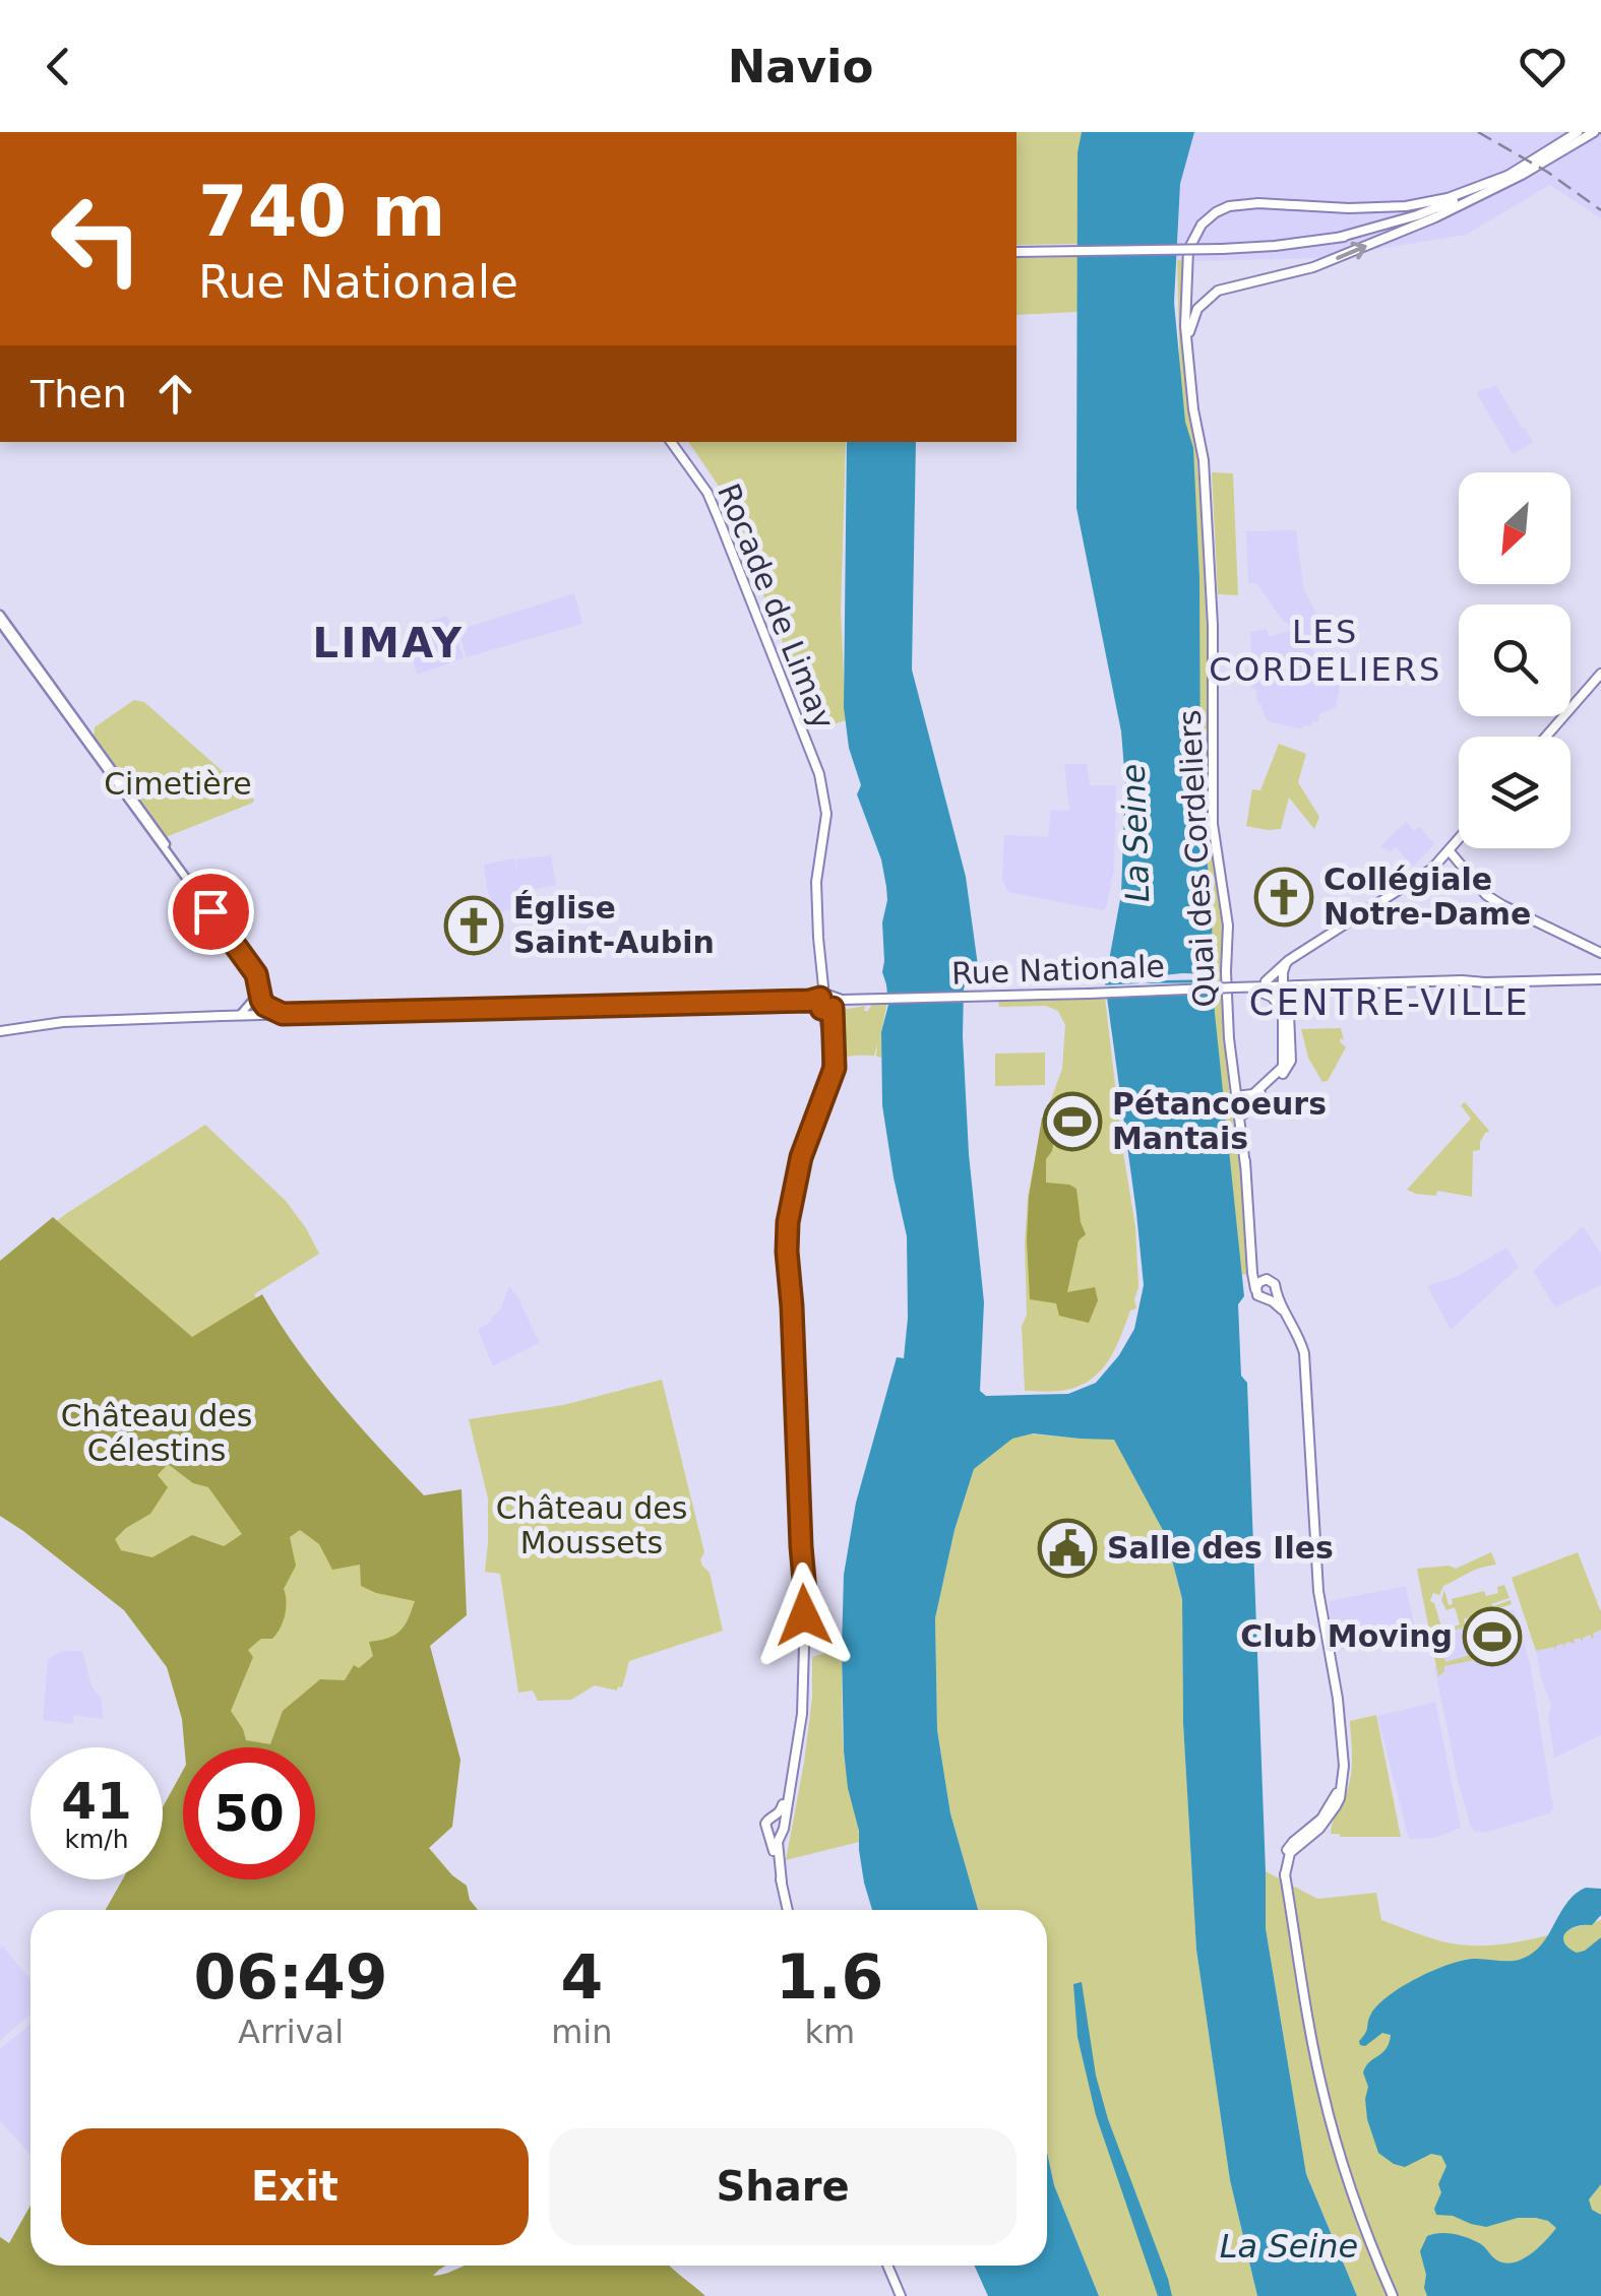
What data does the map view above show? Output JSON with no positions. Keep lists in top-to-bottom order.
{
  "streets": {
    "main road": ["Rocade de Limay", "Quai des Cordeliers", "Rue Nationale"]
  },
  "crossings": [
    ["Rocade de Limay", "Rue Nationale"]
  ],
  "districts": ["LES CORDELIERS", "LIMAY", "CENTRE-VILLE"],
  "water": ["La Seine"],
  "parks": ["Cimetière", "Château des Célestins", "Château des Moussets"],
  "places": {
    "church": ["Collégiale Notre-Dame", "Église Saint-Aubin"],
    "sports": ["Pétancoeurs Mantais", "Club Moving"],
    "public building": ["Salle des Iles"]
  },
  "north": "bottom left",
  "page": {
    "header": "Navio",
    "turn": ["740 m", "Rue Nationale"],
    "then": "Then",
    "speed": "41 km/h",
    "limit": "50",
    "eta": [
      "06:49",
      "Arrival",
      "4",
      "min",
      "1.6",
      "km"
    ],
    "buttons": ["Exit", "Share"]
  }
}
